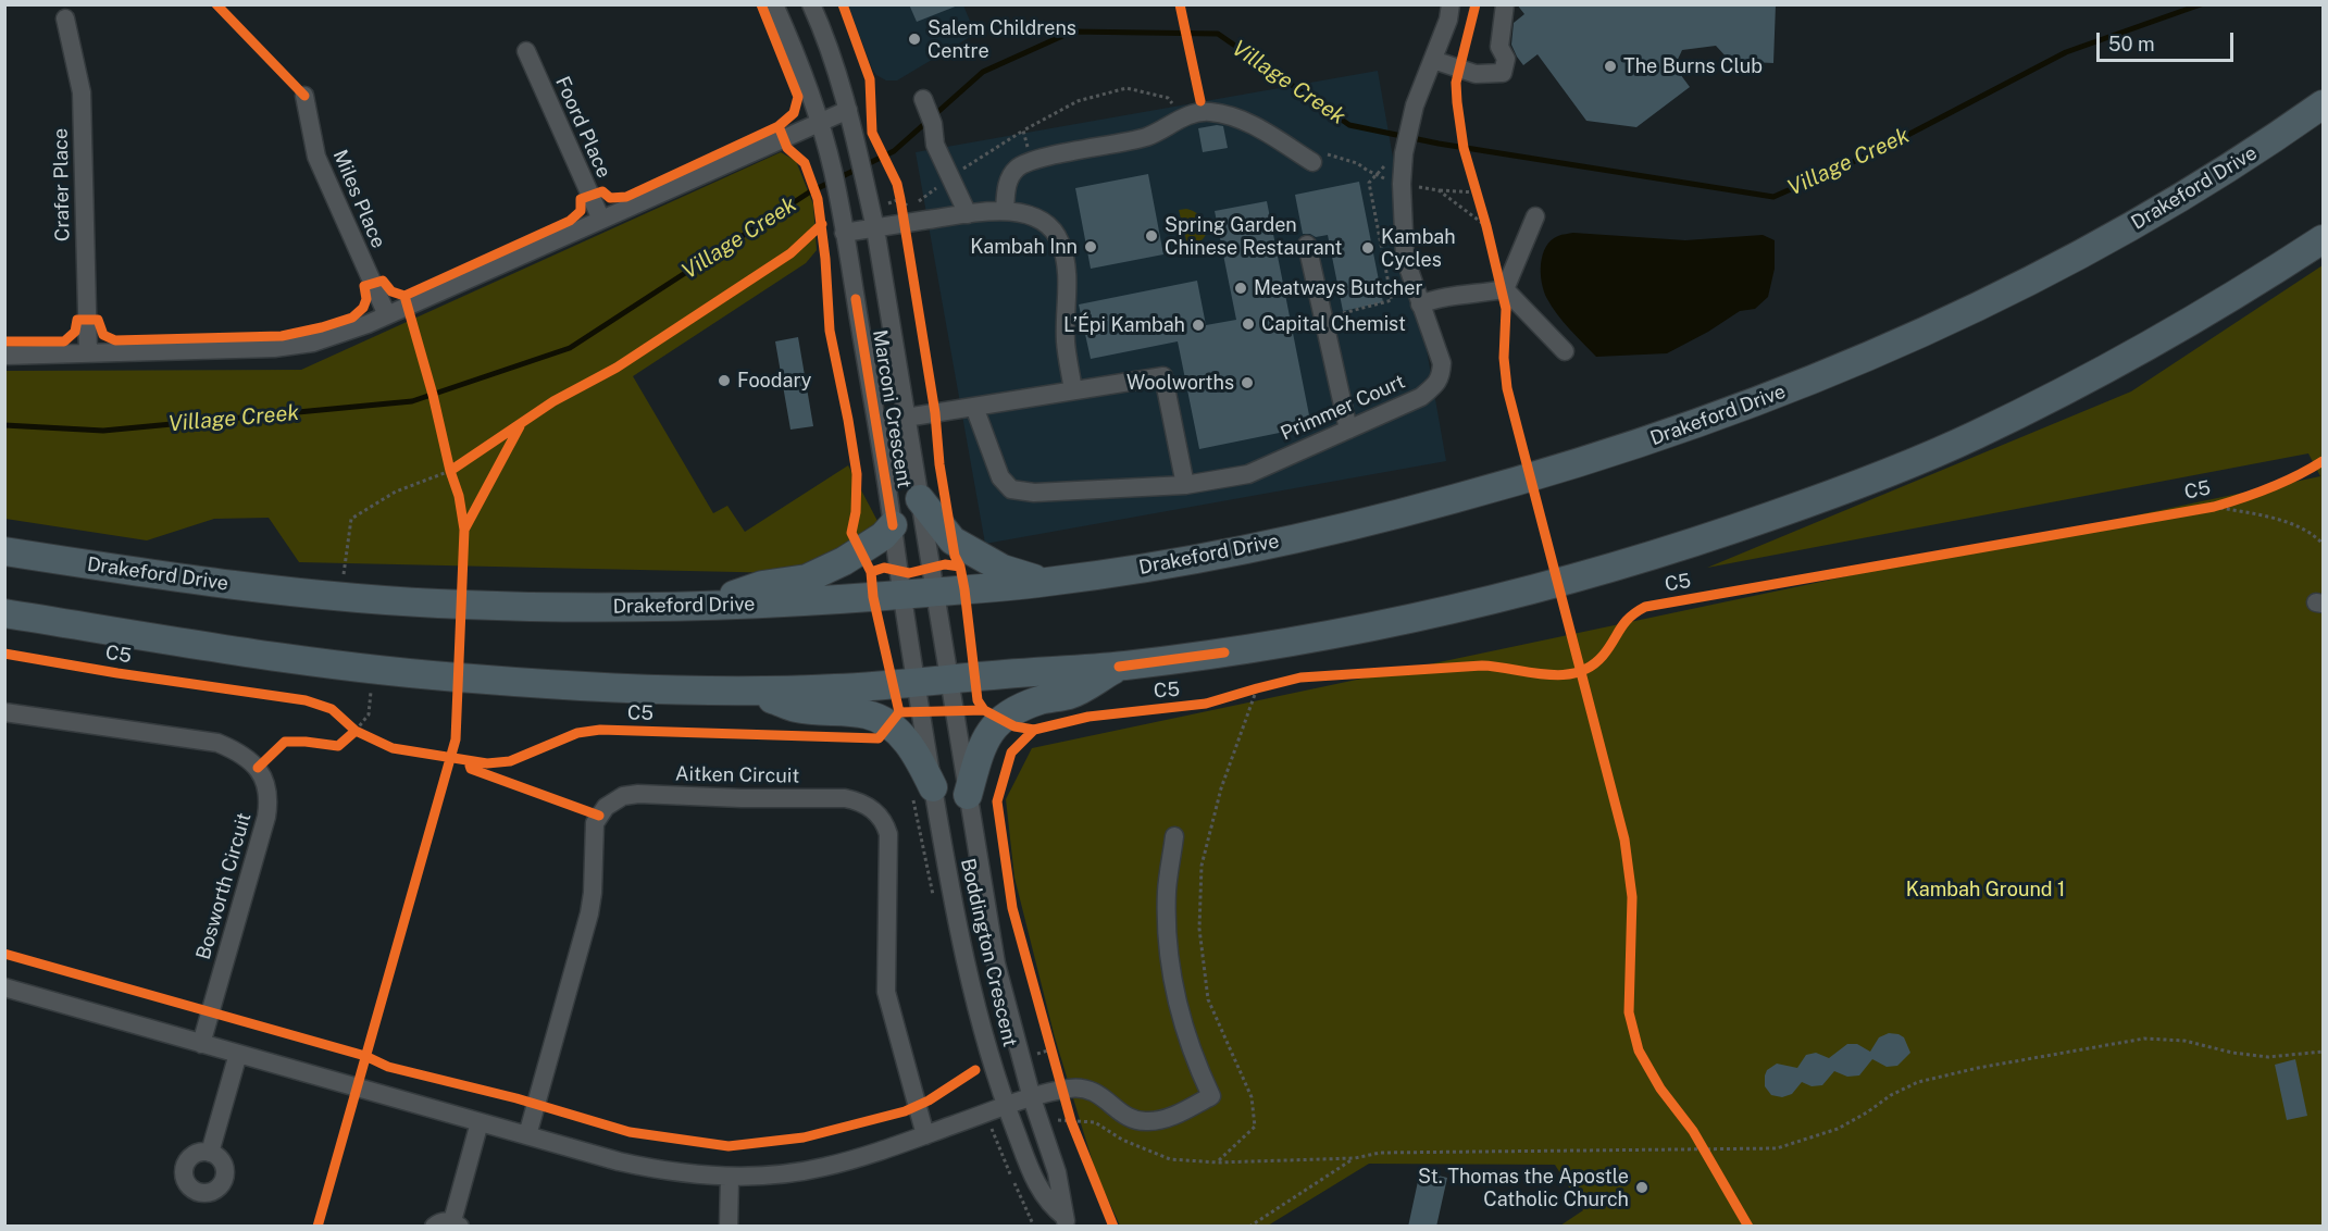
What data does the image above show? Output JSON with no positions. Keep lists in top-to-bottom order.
{
  "streets": {
    "highway": ["Drakeford Drive"],
    "street": [
      "Foord Place",
      "Crafer Place",
      "Miles Place",
      "Primmer Court",
      "Marconi Crescent",
      "Aitken Circuit",
      "Bosworth Circuit",
      "Boddington Crescent"
    ],
    "cycle path": ["C5"]
  },
  "crossings": [
    ["Drakeford Drive", "Marconi Crescent"],
    ["Drakeford Drive", "Boddington Crescent"],
    ["Marconi Crescent", "Boddington Crescent"]
  ],
  "water": ["Village Creek"],
  "parks": ["Kambah Ground 1"],
  "places": [
    "Salem Childrens Centre",
    "The Burns Club",
    "Spring Garden Chinese Restaurant",
    "Kambah Inn",
    "Kambah Cycles",
    "Meatways Butcher",
    "Capital Chemist",
    "L’Épi Kambah",
    "Foodary",
    "Woolworths",
    "St. Thomas the Apostle Catholic Church"
  ],
  "scale_bar": "50 m"
}
